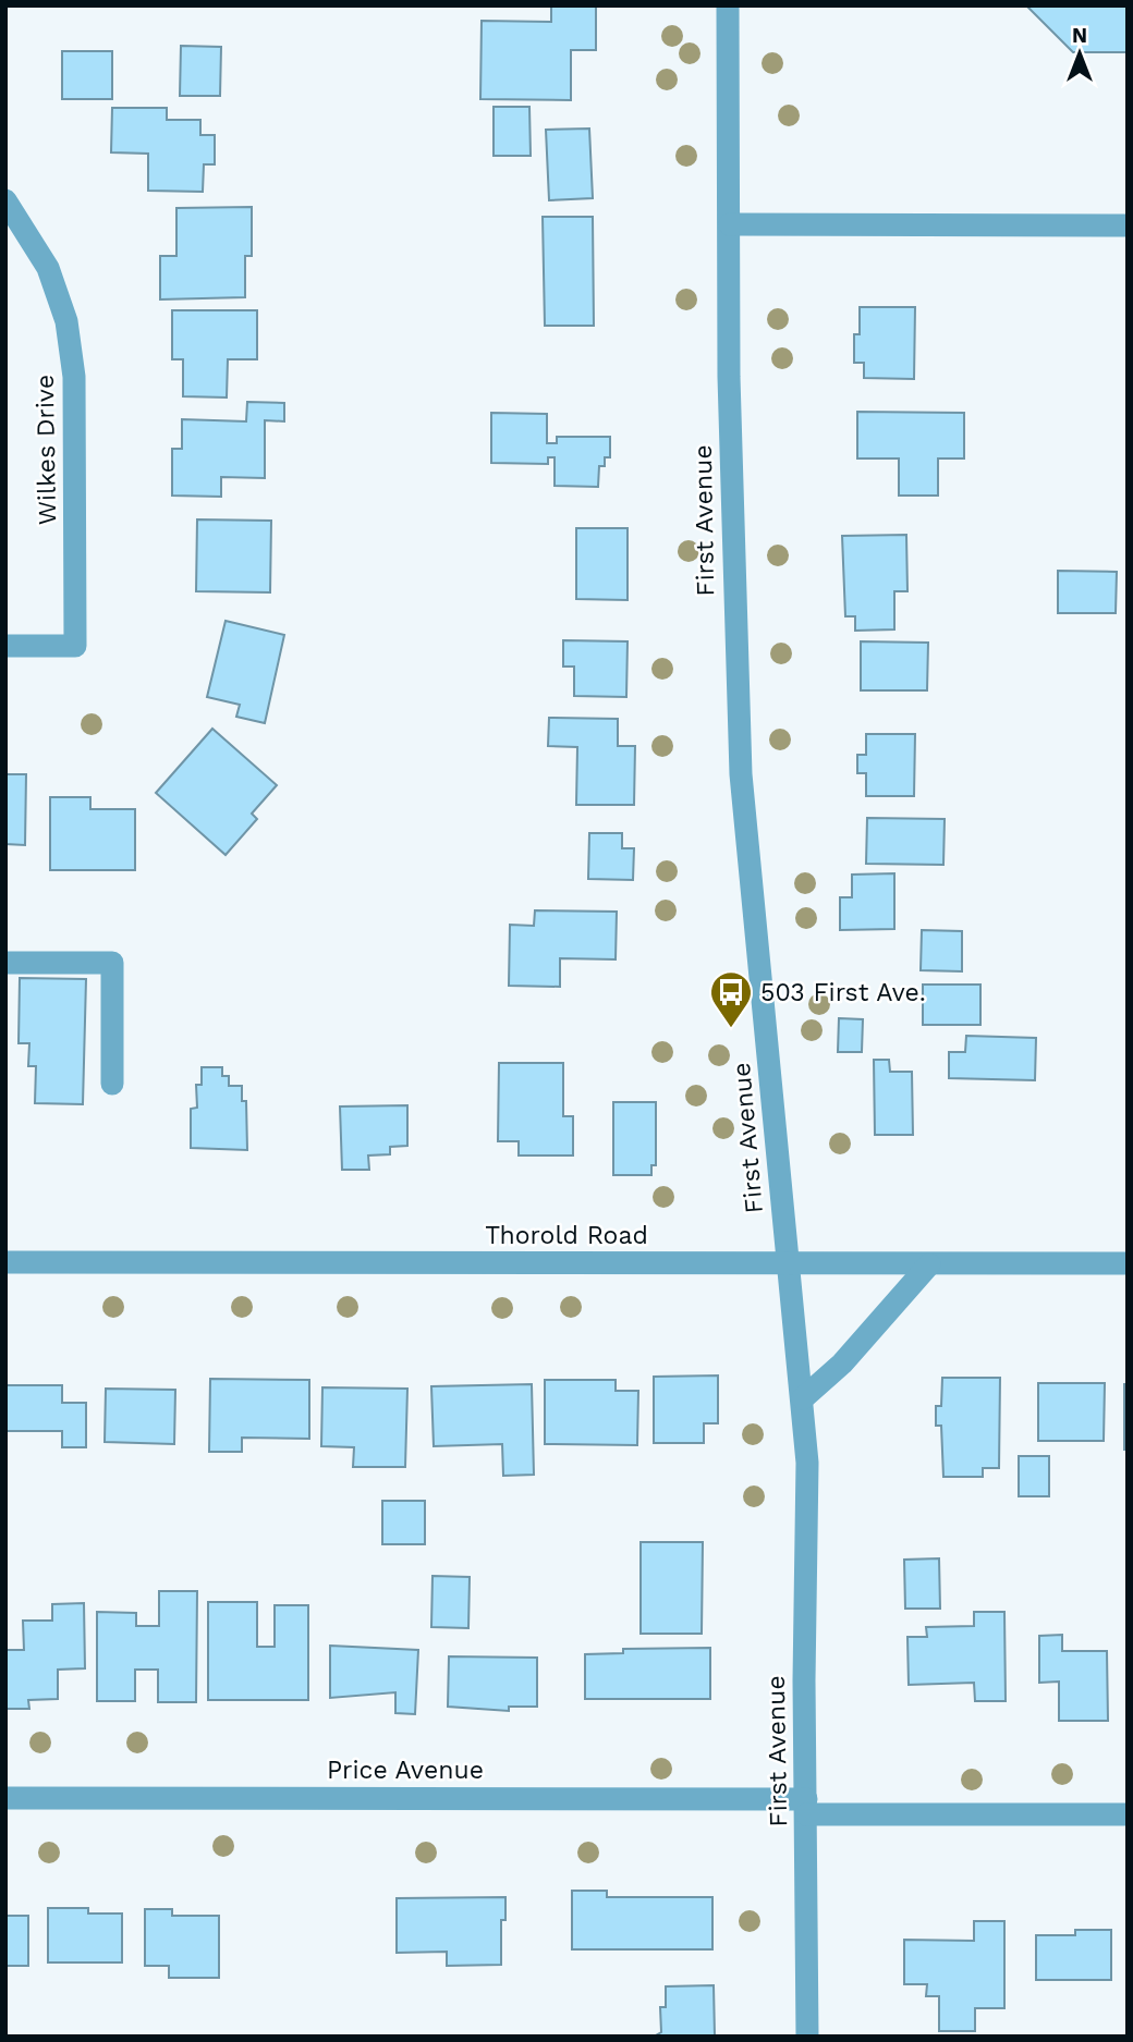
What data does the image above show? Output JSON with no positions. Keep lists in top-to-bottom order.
{
  "streets": {
    "street": [
      "Wilkes Drive",
      "First Avenue",
      "Thorold Road",
      "Price Avenue"
    ]
  },
  "crossings": [
    ["First Avenue", "Thorold Road"],
    ["First Avenue", "Price Avenue"]
  ],
  "places": {
    "bus stop": ["503 First Ave."]
  },
  "north": "top"
}
